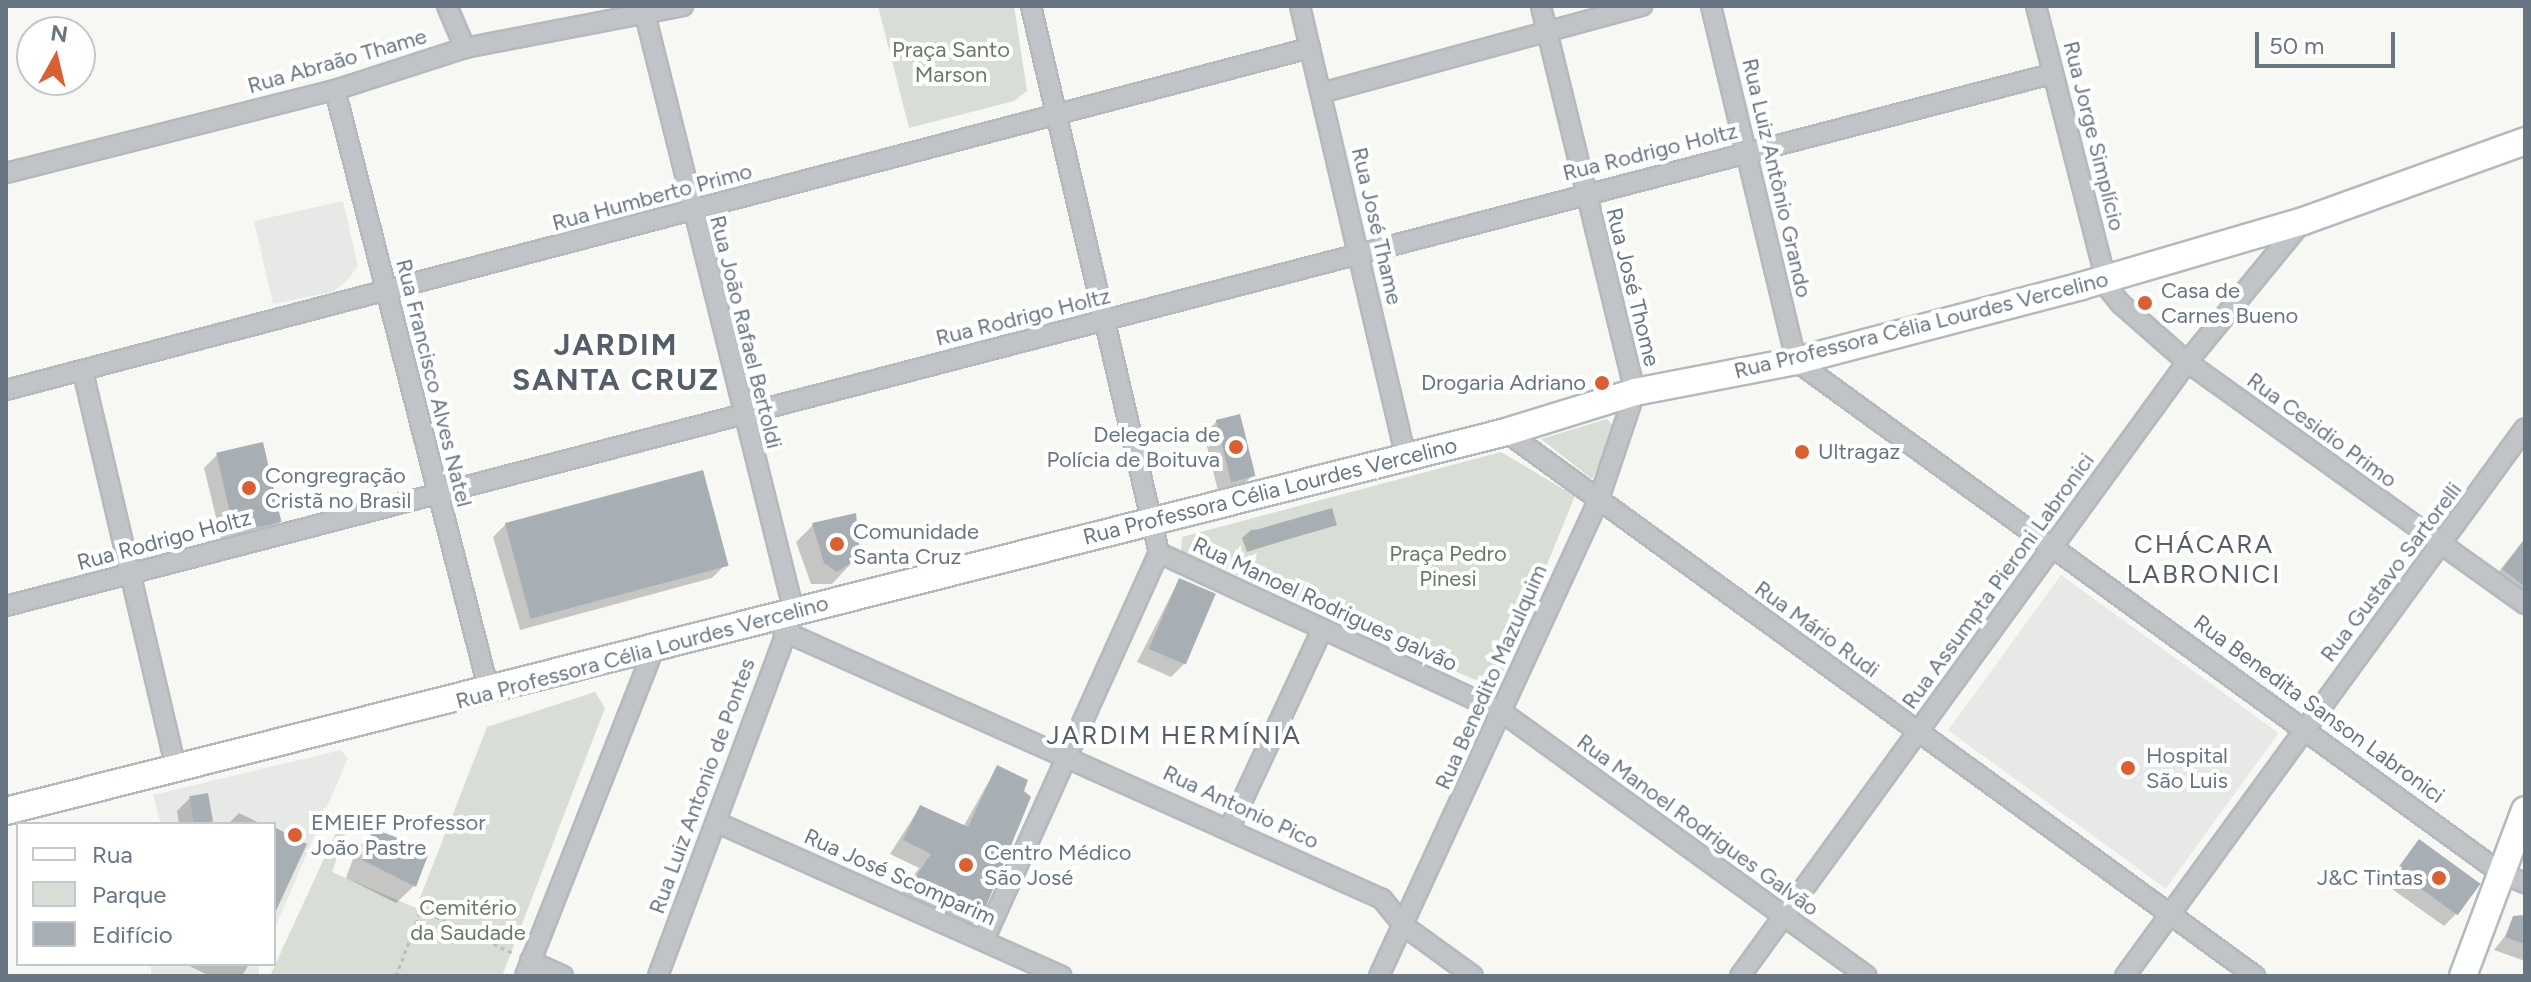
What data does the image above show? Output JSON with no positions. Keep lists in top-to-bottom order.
{
  "streets": {
    "main road": ["Rua Professora Célia Lourdes Vercelino"],
    "street": [
      "Rua Abraão Thame",
      "Rua Jorge Simplício",
      "Rua Rodrigo Holtz",
      "Rua Luiz Antônio Grando",
      "Rua Humberto Primo",
      "Rua José Thame",
      "Rua José Thome",
      "Rua João Rafael Bertoldi",
      "Rua Francisco Alves Natel",
      "Rua Cesidio Primo",
      "Rua Gustavo Sartorelli",
      "Rua Assumpta Pieroni Labronici",
      "Rua Manoel Rodrigues galvão",
      "Rua Mário Rudi",
      "Rua Benedito Mazulquim",
      "Rua Benedita Sanson Labronici",
      "Rua Luiz Antonio de Pontes",
      "Rua Antonio Pico",
      "Rua Manoel Rodrigues Galvão",
      "Rua José Scomparim"
    ]
  },
  "crossings": [
    ["Rua Abraão Thame", "Rua João Rafael Bertoldi"],
    ["Rua Abraão Thame", "Rua Francisco Alves Natel"],
    ["Rua Jorge Simplício", "Rua Rodrigo Holtz"],
    ["Rua Jorge Simplício", "Rua Professora Célia Lourdes Vercelino"],
    ["Rua Jorge Simplício", "Rua Cesidio Primo"],
    ["Rua Rodrigo Holtz", "Rua Luiz Antônio Grando"],
    ["Rua Rodrigo Holtz", "Rua José Thame"],
    ["Rua Rodrigo Holtz", "Rua José Thome"],
    ["Rua Rodrigo Holtz", "Rua João Rafael Bertoldi"],
    ["Rua Rodrigo Holtz", "Rua Francisco Alves Natel"],
    ["Rua Rodrigo Holtz", "Rua Manoel Rodrigues galvão"],
    ["Rua Luiz Antônio Grando", "Rua Professora Célia Lourdes Vercelino"],
    ["Rua Luiz Antônio Grando", "Rua Benedita Sanson Labronici"],
    ["Rua Humberto Primo", "Rua José Thame"],
    ["Rua Humberto Primo", "Rua João Rafael Bertoldi"],
    ["Rua Humberto Primo", "Rua Francisco Alves Natel"],
    ["Rua Humberto Primo", "Rua Manoel Rodrigues galvão"],
    ["Rua José Thame", "Rua Professora Célia Lourdes Vercelino"],
    ["Rua José Thome", "Rua Professora Célia Lourdes Vercelino"],
    ["Rua José Thome", "Rua Benedito Mazulquim"],
    ["Rua Professora Célia Lourdes Vercelino", "Rua João Rafael Bertoldi"],
    ["Rua Professora Célia Lourdes Vercelino", "Rua Francisco Alves Natel"],
    ["Rua Professora Célia Lourdes Vercelino", "Rua Cesidio Primo"],
    ["Rua Professora Célia Lourdes Vercelino", "Rua Assumpta Pieroni Labronici"],
    ["Rua Professora Célia Lourdes Vercelino", "Rua Manoel Rodrigues galvão"],
    ["Rua Professora Célia Lourdes Vercelino", "Rua Mário Rudi"],
    ["Rua Professora Célia Lourdes Vercelino", "Rua Benedito Mazulquim"],
    ["Rua Professora Célia Lourdes Vercelino", "Rua Benedita Sanson Labronici"],
    ["Rua Professora Célia Lourdes Vercelino", "Rua Luiz Antonio de Pontes"],
    ["Rua Professora Célia Lourdes Vercelino", "Rua Antonio Pico"],
    ["Rua João Rafael Bertoldi", "Rua Luiz Antonio de Pontes"],
    ["Rua João Rafael Bertoldi", "Rua Antonio Pico"],
    ["Rua Cesidio Primo", "Rua Gustavo Sartorelli"],
    ["Rua Cesidio Primo", "Rua Assumpta Pieroni Labronici"],
    ["Rua Gustavo Sartorelli", "Rua Mário Rudi"],
    ["Rua Gustavo Sartorelli", "Rua Benedita Sanson Labronici"],
    ["Rua Assumpta Pieroni Labronici", "Rua Mário Rudi"],
    ["Rua Assumpta Pieroni Labronici", "Rua Benedita Sanson Labronici"],
    ["Rua Assumpta Pieroni Labronici", "Rua Manoel Rodrigues Galvão"],
    ["Rua Manoel Rodrigues galvão", "Rua Benedito Mazulquim"],
    ["Rua Manoel Rodrigues galvão", "Rua Manoel Rodrigues Galvão"],
    ["Rua Mário Rudi", "Rua Benedito Mazulquim"],
    ["Rua Benedito Mazulquim", "Rua Antonio Pico"],
    ["Rua Benedito Mazulquim", "Rua Manoel Rodrigues Galvão"],
    ["Rua Luiz Antonio de Pontes", "Rua Antonio Pico"],
    ["Rua Luiz Antonio de Pontes", "Rua José Scomparim"]
  ],
  "districts": ["JARDIM SANTA CRUZ", "CHÁCARA LABRONICI", "JARDIM HERMÍNIA"],
  "parks": ["Praça Santo Marson", "Praça Pedro Pinesi", "Cemitério da Saudade"],
  "places": [
    "Casa de Carnes Bueno",
    "Drogaria Adriano",
    "Delegacia de Polícia de Boituva",
    "Ultragaz",
    "Congregração Cristã no Brasil",
    "Comunidade Santa Cruz",
    "Hospital São Luis",
    "EMEIEF Professor João Pastre",
    "Centro Médico São José",
    "J&C Tintas"
  ],
  "legend": ["Rua", "Parque", "Edifício"],
  "scale_bar": "50 m",
  "north": "top"
}
